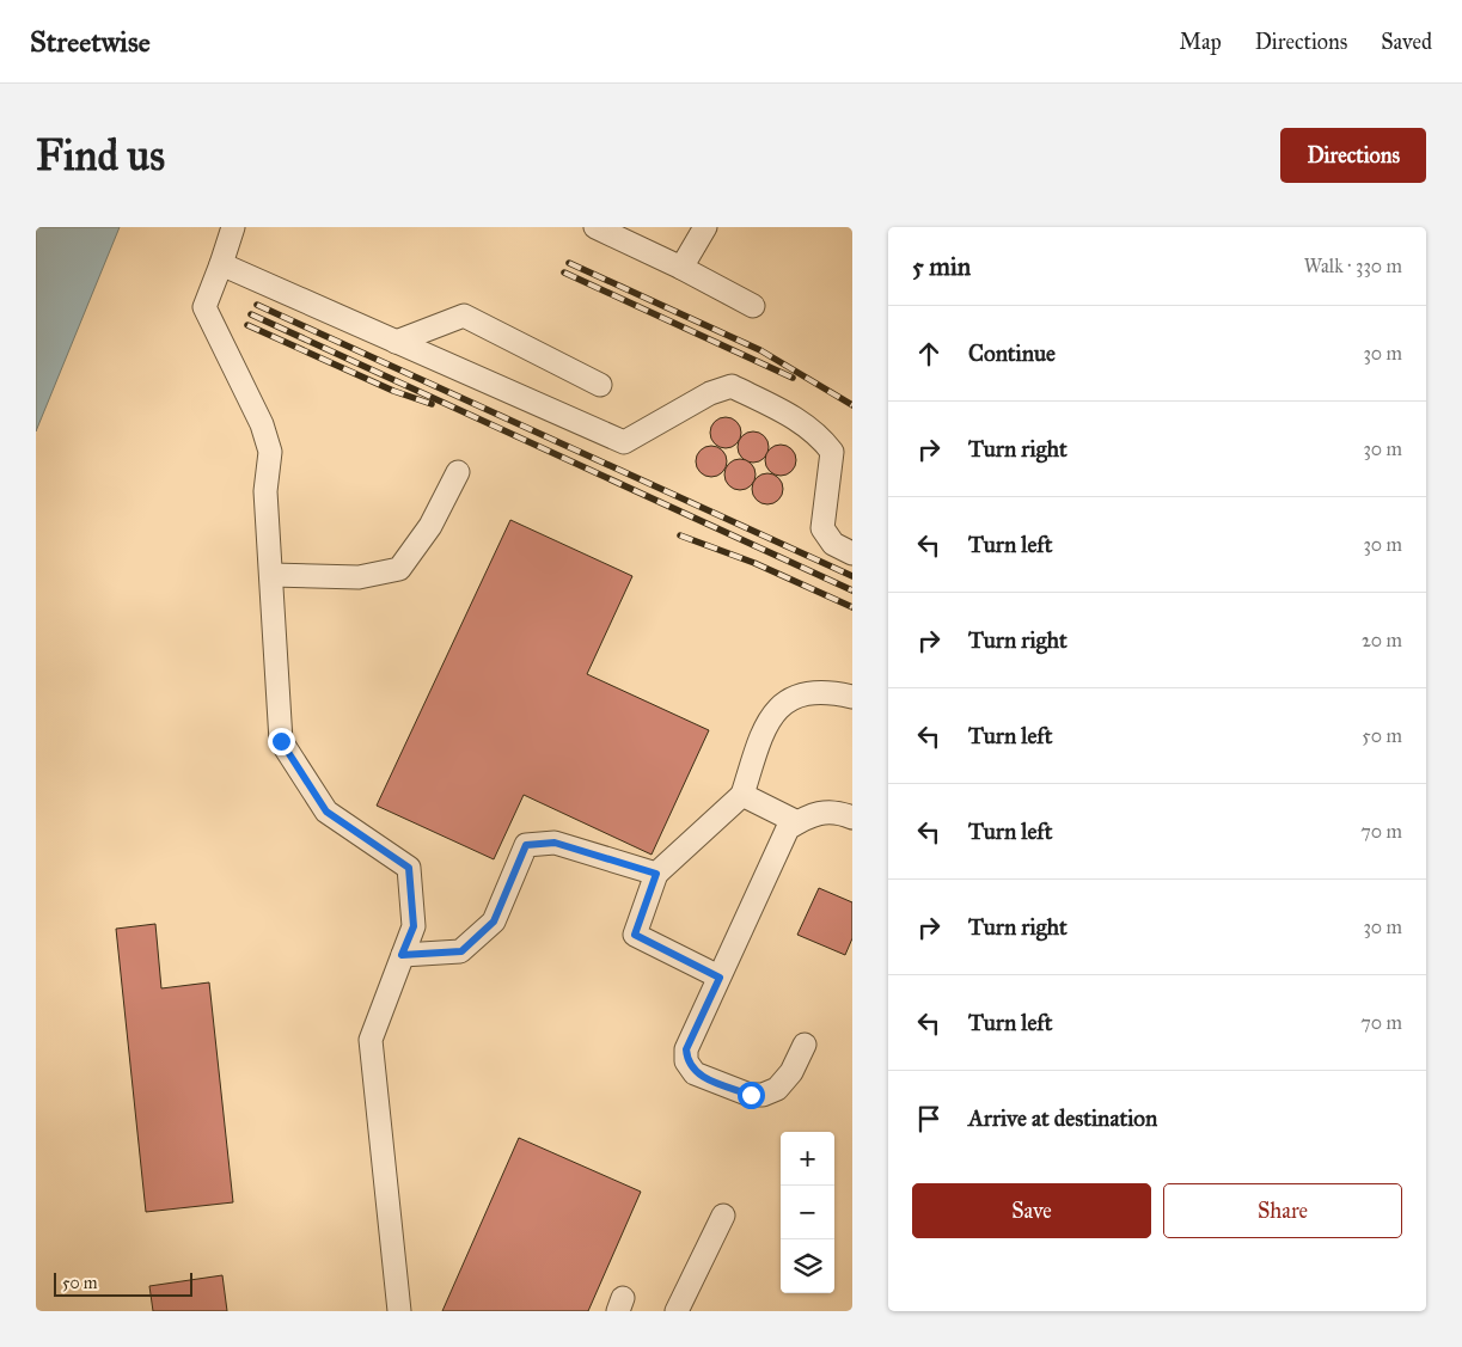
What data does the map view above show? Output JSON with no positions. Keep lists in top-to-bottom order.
{
  "scale_bar": "50 m",
  "page": {
    "header": "Streetwise",
    "nav": ["Map", "Directions", "Saved"],
    "buttons": [
      "Directions",
      ["Save", "Share"]
    ],
    "title": "Find us",
    "heading": ["5 min", "Walk · 330 m"],
    "list": [
      ["Continue", "30 m"],
      ["Turn right", "30 m"],
      ["Turn left", "30 m"],
      ["Turn right", "20 m"],
      ["Turn left", "50 m"],
      ["Turn left", "70 m"],
      ["Turn right", "30 m"],
      ["Turn left", "70 m"],
      "Arrive at destination"
    ],
    "map_buttons": ["+", "−"],
    "scale": "50 m"
  }
}
